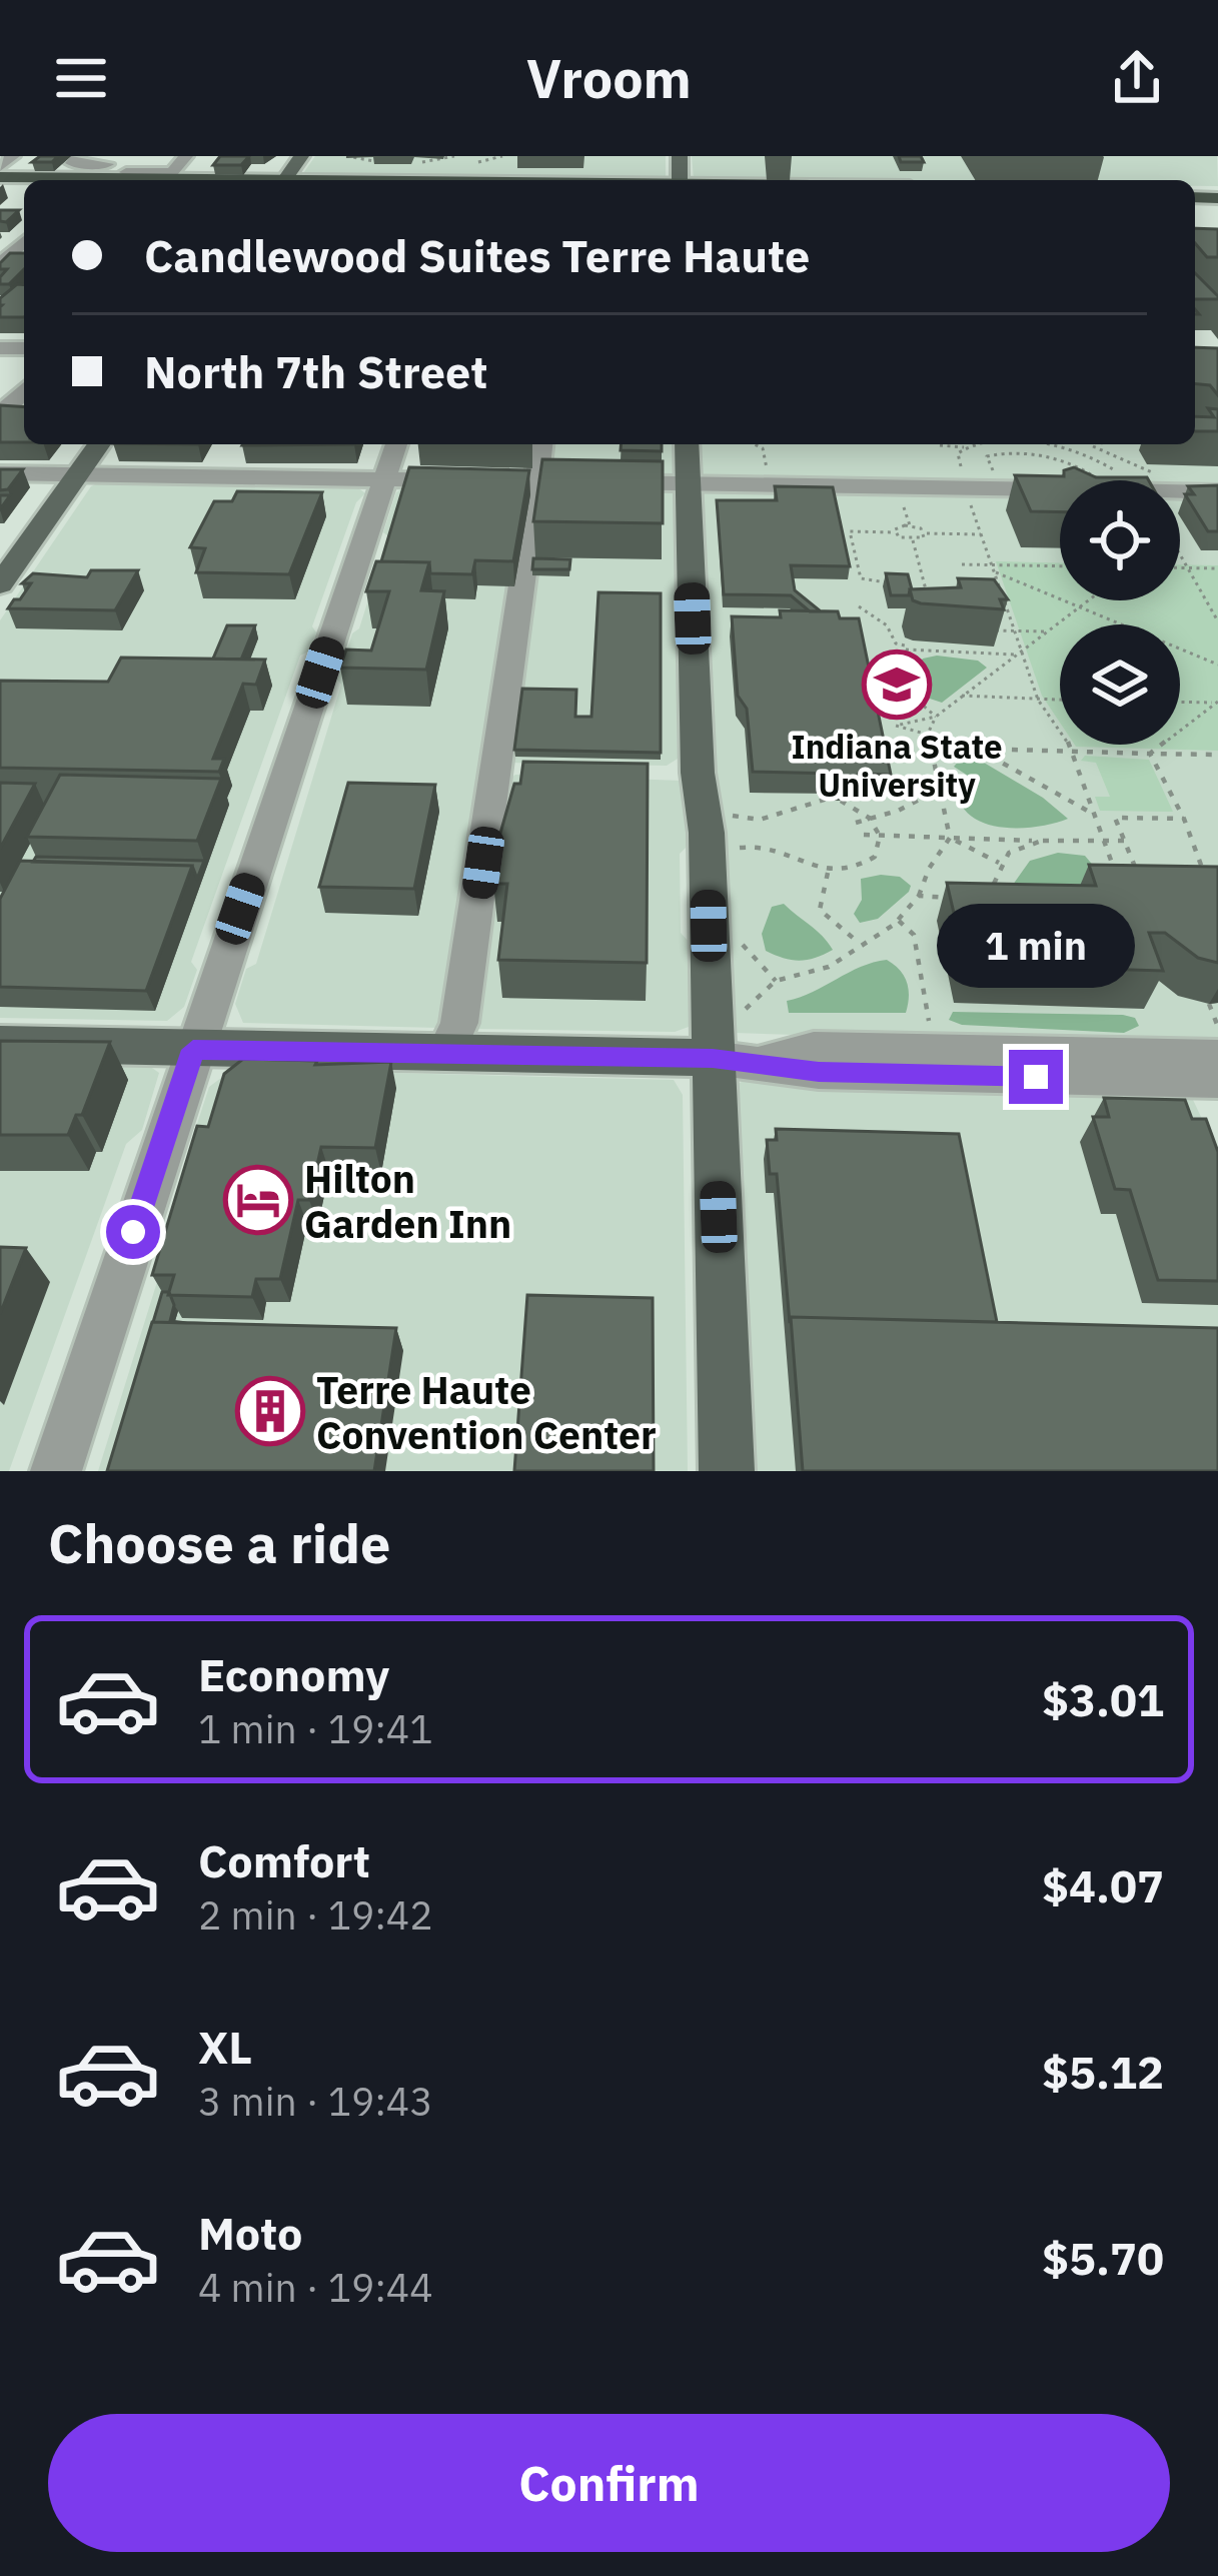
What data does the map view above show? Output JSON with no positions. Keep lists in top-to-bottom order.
{
  "places": {
    "school or university": ["Indiana State University"],
    "hotel": ["Hilton Garden Inn"],
    "building": ["Terre Haute Convention Center"]
  },
  "page": {
    "header": "Vroom",
    "banner": ["Candlewood Suites Terre Haute", "North 7th Street"],
    "bubble": "1 min",
    "heading": "Choose a ride",
    "list": [
      {
        "name": "Economy",
        "note": "1 min · 19:41",
        "value": "$3.01"
      },
      {
        "name": "Comfort",
        "note": "2 min · 19:42",
        "value": "$4.07"
      },
      {
        "name": "XL",
        "note": "3 min · 19:43",
        "value": "$5.12"
      },
      {
        "name": "Moto",
        "note": "4 min · 19:44",
        "value": "$5.70"
      }
    ],
    "buttons": "Confirm"
  }
}
